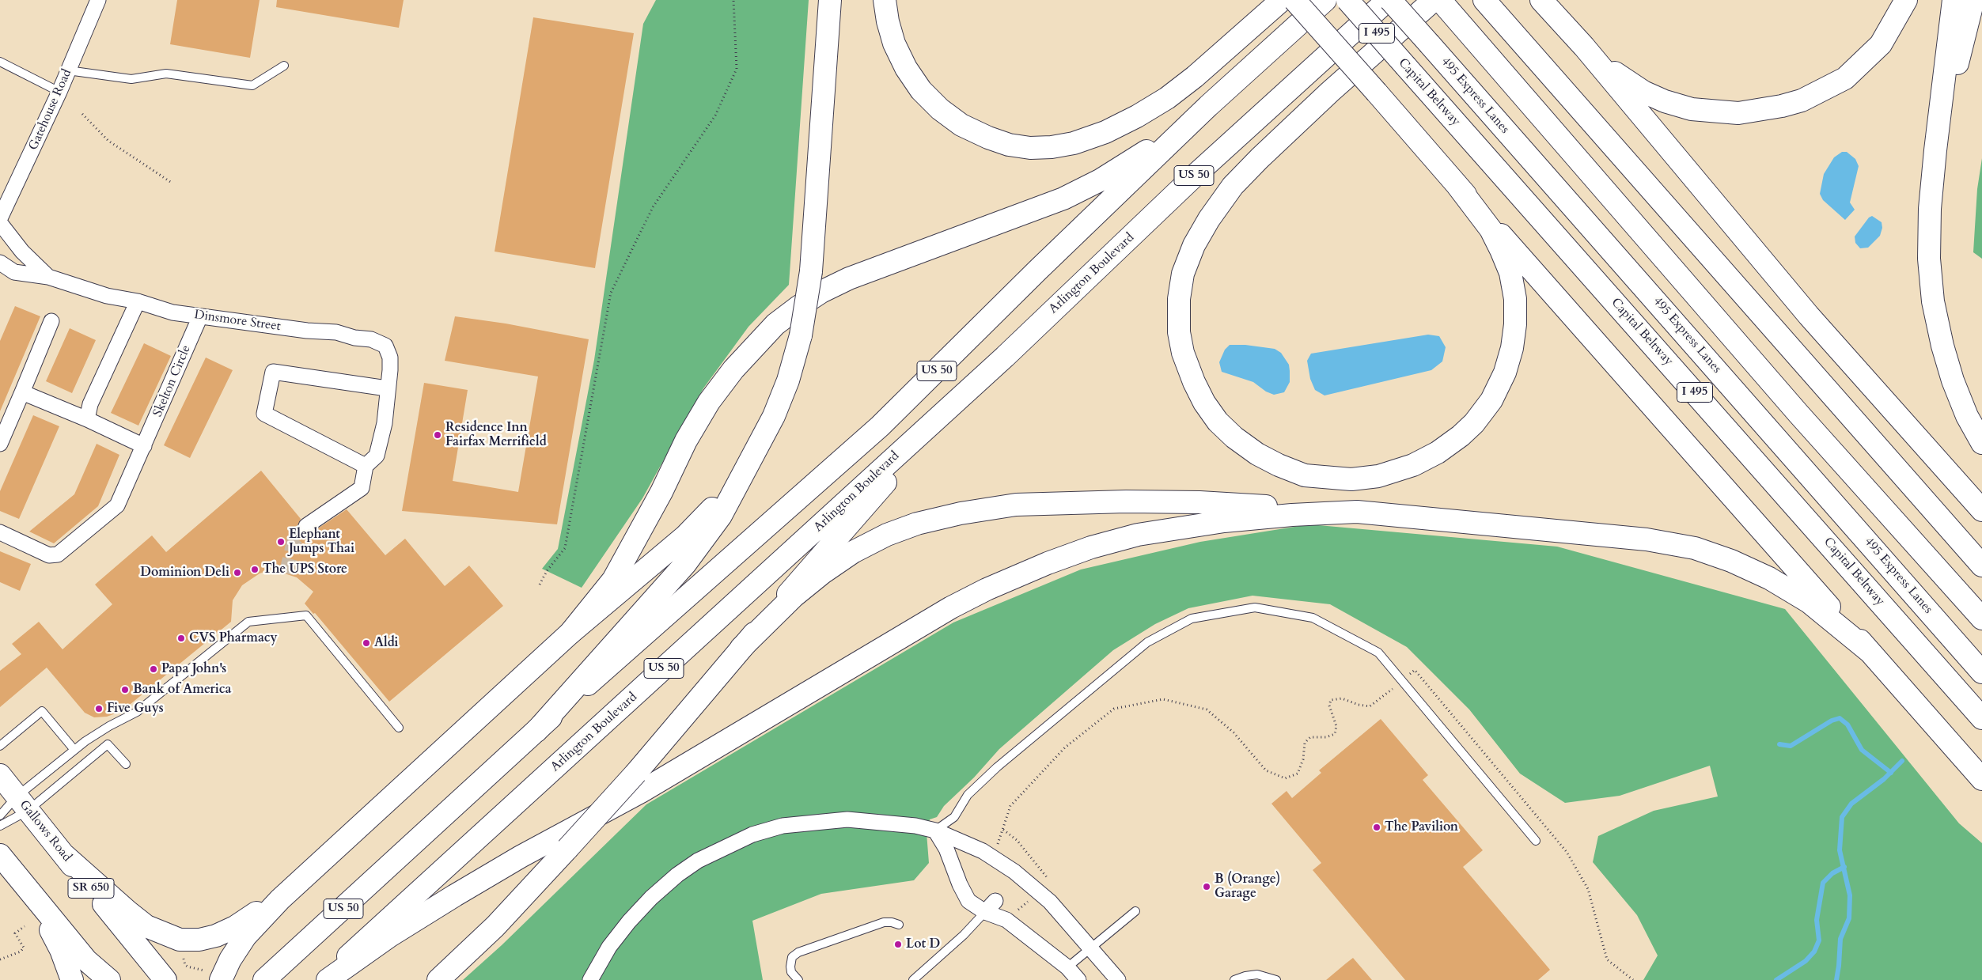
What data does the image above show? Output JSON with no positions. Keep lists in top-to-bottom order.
{
  "streets": {
    "main road": [
      "I 495",
      "Capital Beltway",
      "495 Express Lanes",
      "US 50",
      "Arlington Boulevard",
      "Gallows Road",
      "SR 650"
    ],
    "street": ["Gatehouse Road", "Dinsmore Street", "Skelton Circle"]
  },
  "crossings": [
    ["495 Express Lanes", "Arlington Boulevard"],
    ["Dinsmore Street", "Skelton Circle"]
  ],
  "places": [
    "Residence Inn Fairfax Merrifield",
    "Elephant Jumps Thai",
    "The UPS Store",
    "Dominion Deli",
    "CVS Pharmacy",
    "Aldi",
    "Papa John's",
    "Bank of America",
    "Five Guys",
    "The Pavilion",
    "B (Orange) Garage",
    "Lot D"
  ]
}
